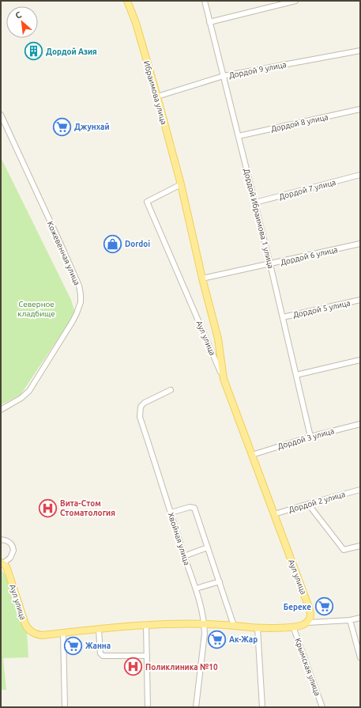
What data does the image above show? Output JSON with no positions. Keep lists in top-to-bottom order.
{
  "streets": {
    "main road": ["Ибраимова улица", "Аул улица"],
    "street": [
      "Дордой 9 улица",
      "Дордой 8 улица",
      "Дордой 7 улица",
      "Дордой Ибраимова 1 улица",
      "Кожевенная улица",
      "Дордой 6 улица",
      "Дордой 5 улица",
      "Дордой 3 улица",
      "Дордой 2 улица",
      "Хвойная улица",
      "Крымская улица"
    ]
  },
  "crossings": [
    ["Дордой 9 улица", "Ибраимова улица"],
    ["Дордой 9 улица", "Дордой Ибраимова 1 улица"],
    ["Ибраимова улица", "Дордой 6 улица"],
    ["Ибраимова улица", "Аул улица"],
    ["Дордой 8 улица", "Дордой Ибраимова 1 улица"],
    ["Дордой 7 улица", "Дордой Ибраимова 1 улица"],
    ["Дордой Ибраимова 1 улица", "Дордой 6 улица"],
    ["Дордой Ибраимова 1 улица", "Дордой 5 улица"],
    ["Дордой Ибраимова 1 улица", "Дордой 3 улица"],
    ["Аул улица", "Дордой 3 улица"],
    ["Аул улица", "Дордой 2 улица"],
    ["Аул улица", "Хвойная улица"],
    ["Аул улица", "Крымская улица"]
  ],
  "parks": ["Северное кладбище"],
  "places": {
    "building": ["Дордой Азия"],
    "supermarket": [
      "Джунхай",
      "Береке",
      "Ак-Жар",
      "Жанна"
    ],
    "shop": ["Dordoi"],
    "hospital": ["Вита-Стом Стоматология", "Поликлиника №10"]
  },
  "north": "top left"
}
